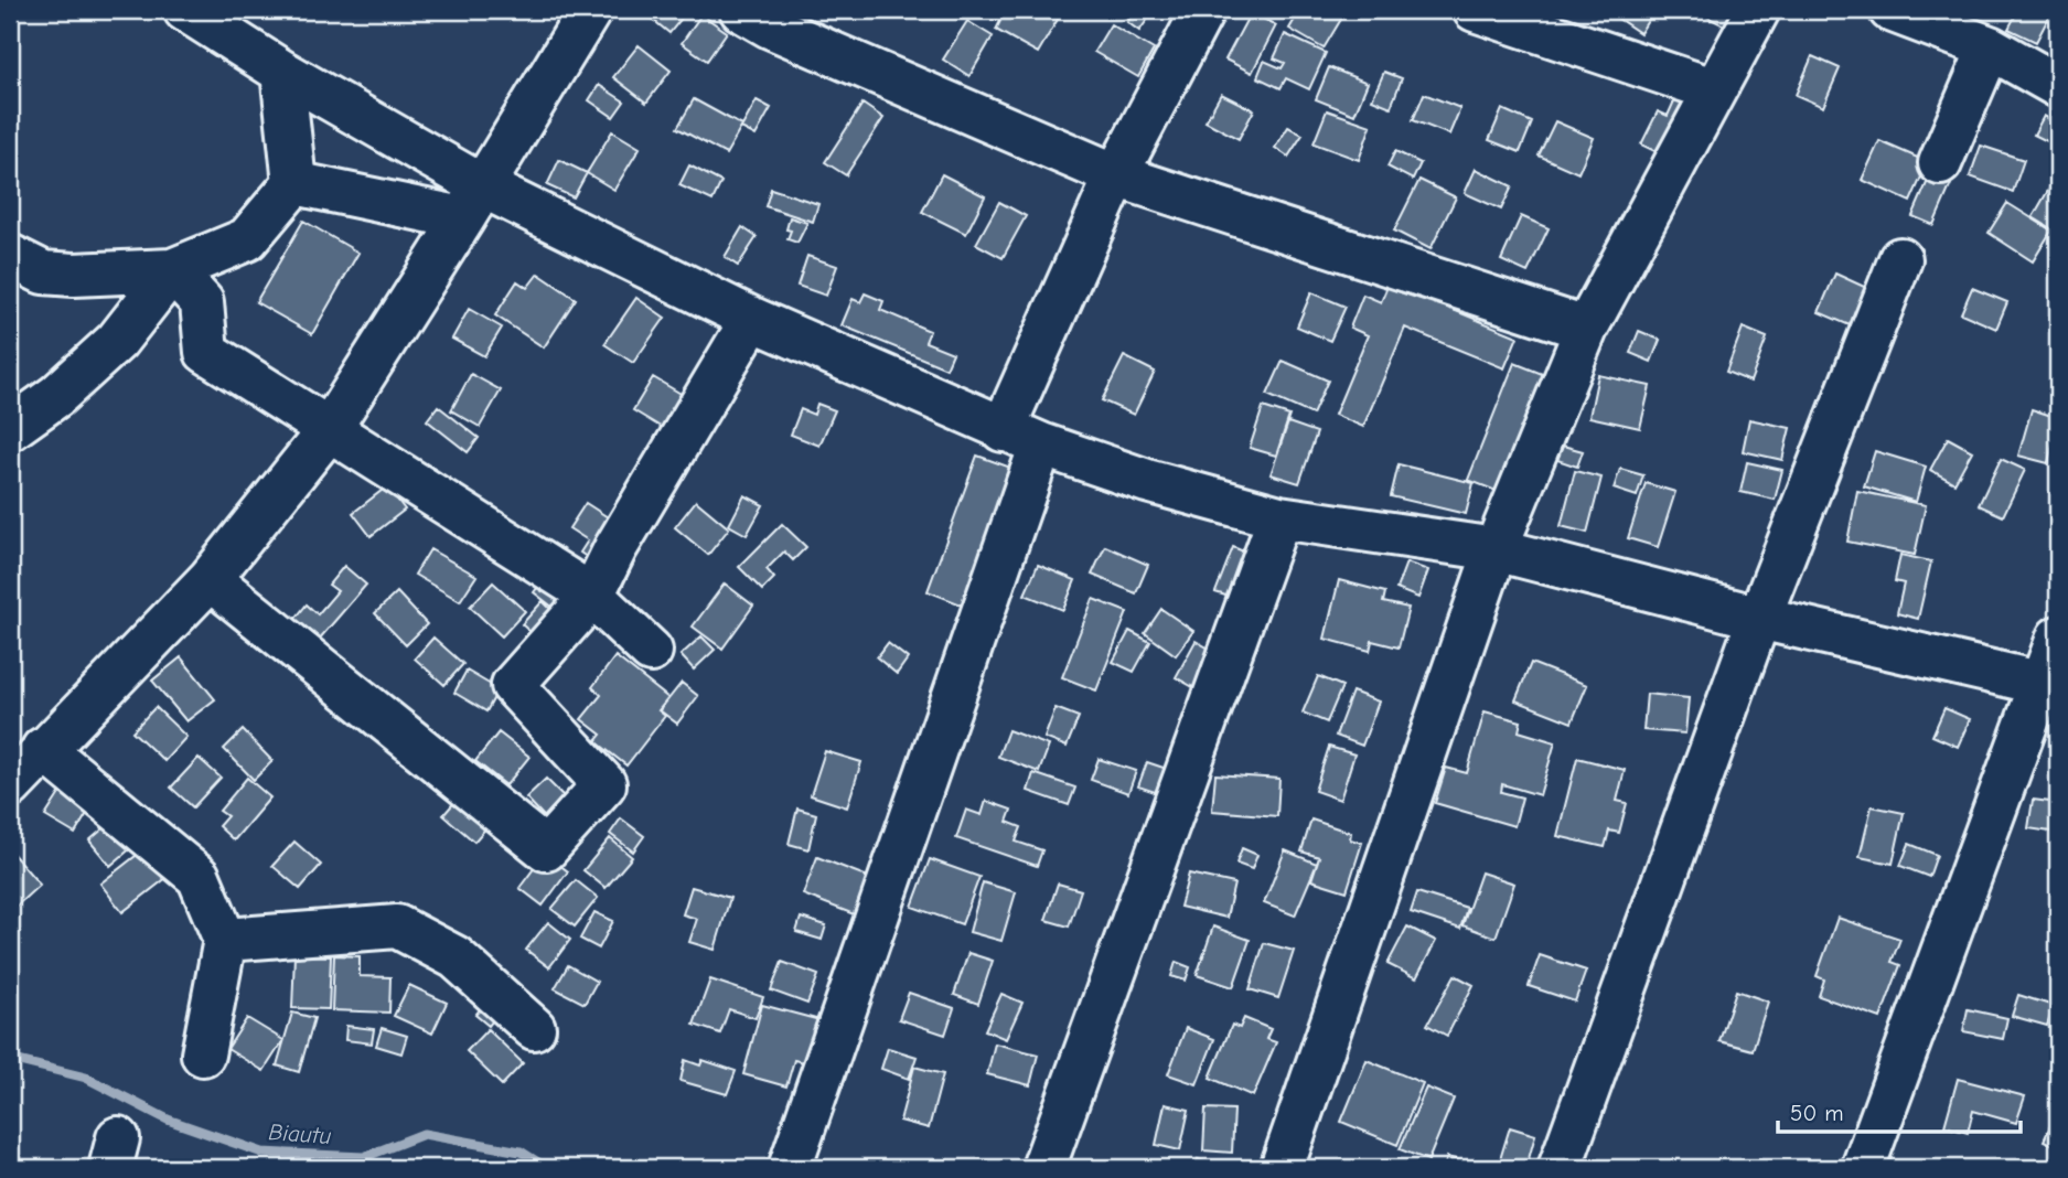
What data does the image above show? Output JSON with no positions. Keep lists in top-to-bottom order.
{
  "water": ["Biautu"],
  "scale_bar": "50 m"
}
